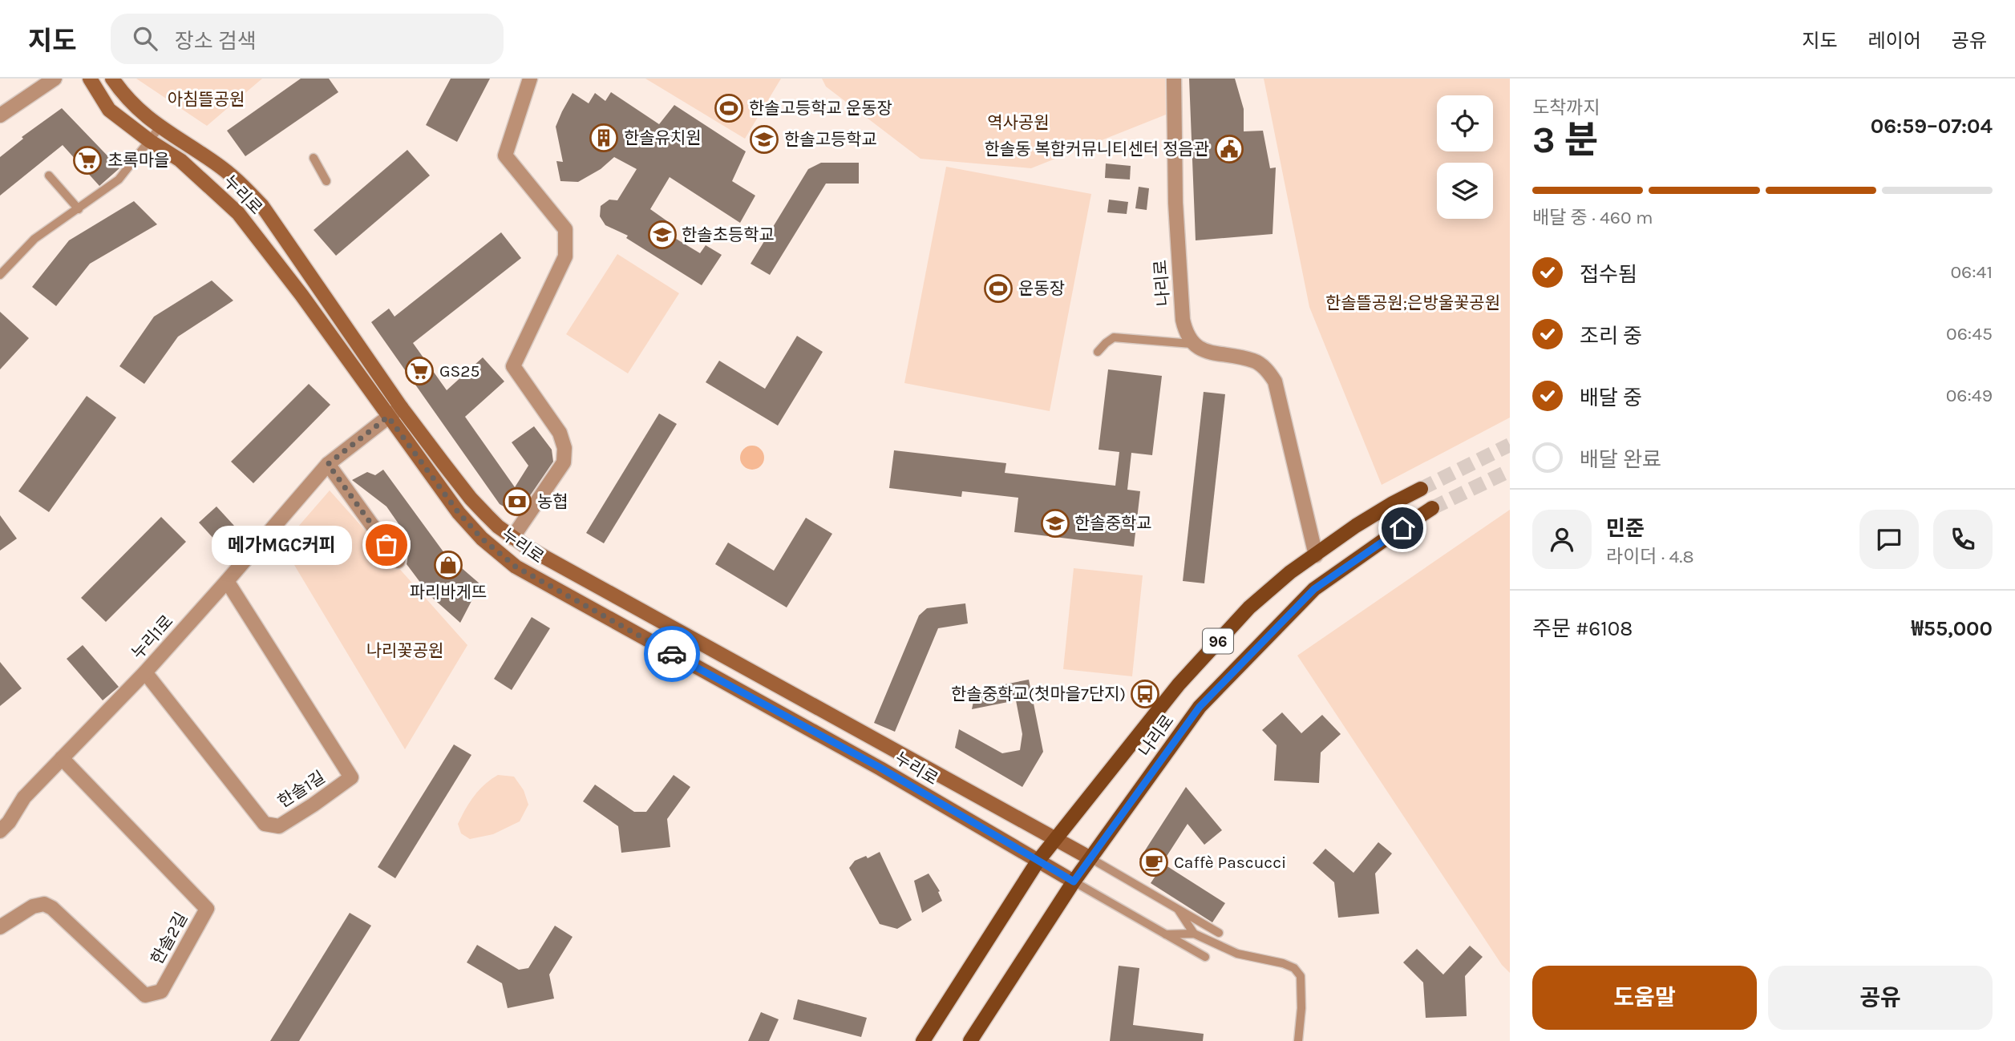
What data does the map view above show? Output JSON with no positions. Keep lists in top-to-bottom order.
{
  "streets": {
    "main road": ["나리로", "96"],
    "street": [
      "누리로",
      "누리1로",
      "한솔1길",
      "한솔2길"
    ]
  },
  "crossings": [
    ["누리로", "나리로"],
    ["누리로", "누리1로"],
    ["누리1로", "한솔1길"],
    ["누리1로", "한솔2길"]
  ],
  "parks": [
    "아침뜰공원",
    "역사공원",
    "한솔뜰공원;은방울꽃공원",
    "나리꽃공원"
  ],
  "places": {
    "sports": ["한솔고등학교 운동장", "운동장"],
    "building": ["한솔유치원"],
    "school or university": ["한솔고등학교", "한솔초등학교", "한솔중학교"],
    "public building": ["한솔동 복합커뮤니티센터 정음관"],
    "supermarket": ["초록마을", "GS25"],
    "bank": ["농협"],
    "other": ["메가MGC커피"],
    "shop": ["파리바게뜨"],
    "bus stop": ["한솔중학교(첫마을7단지)"],
    "cafe": ["Caffè Pascucci"]
  },
  "page": {
    "header": "지도",
    "search": "장소 검색",
    "nav": ["지도", "레이어", "공유"],
    "heading": ["3 분", "도착까지", "06:59–07:04"],
    "panel": [
      "민준",
      "라이더 · 4.8",
      "주문 #6108",
      "₩55,000"
    ],
    "bar": "배달 중 · 460 m",
    "list": [
      ["접수됨", "06:41"],
      ["조리 중", "06:45"],
      ["배달 중", "06:49"],
      "배달 완료"
    ],
    "bubble": "메가MGC커피",
    "buttons": ["도움말", "공유"]
  }
}
